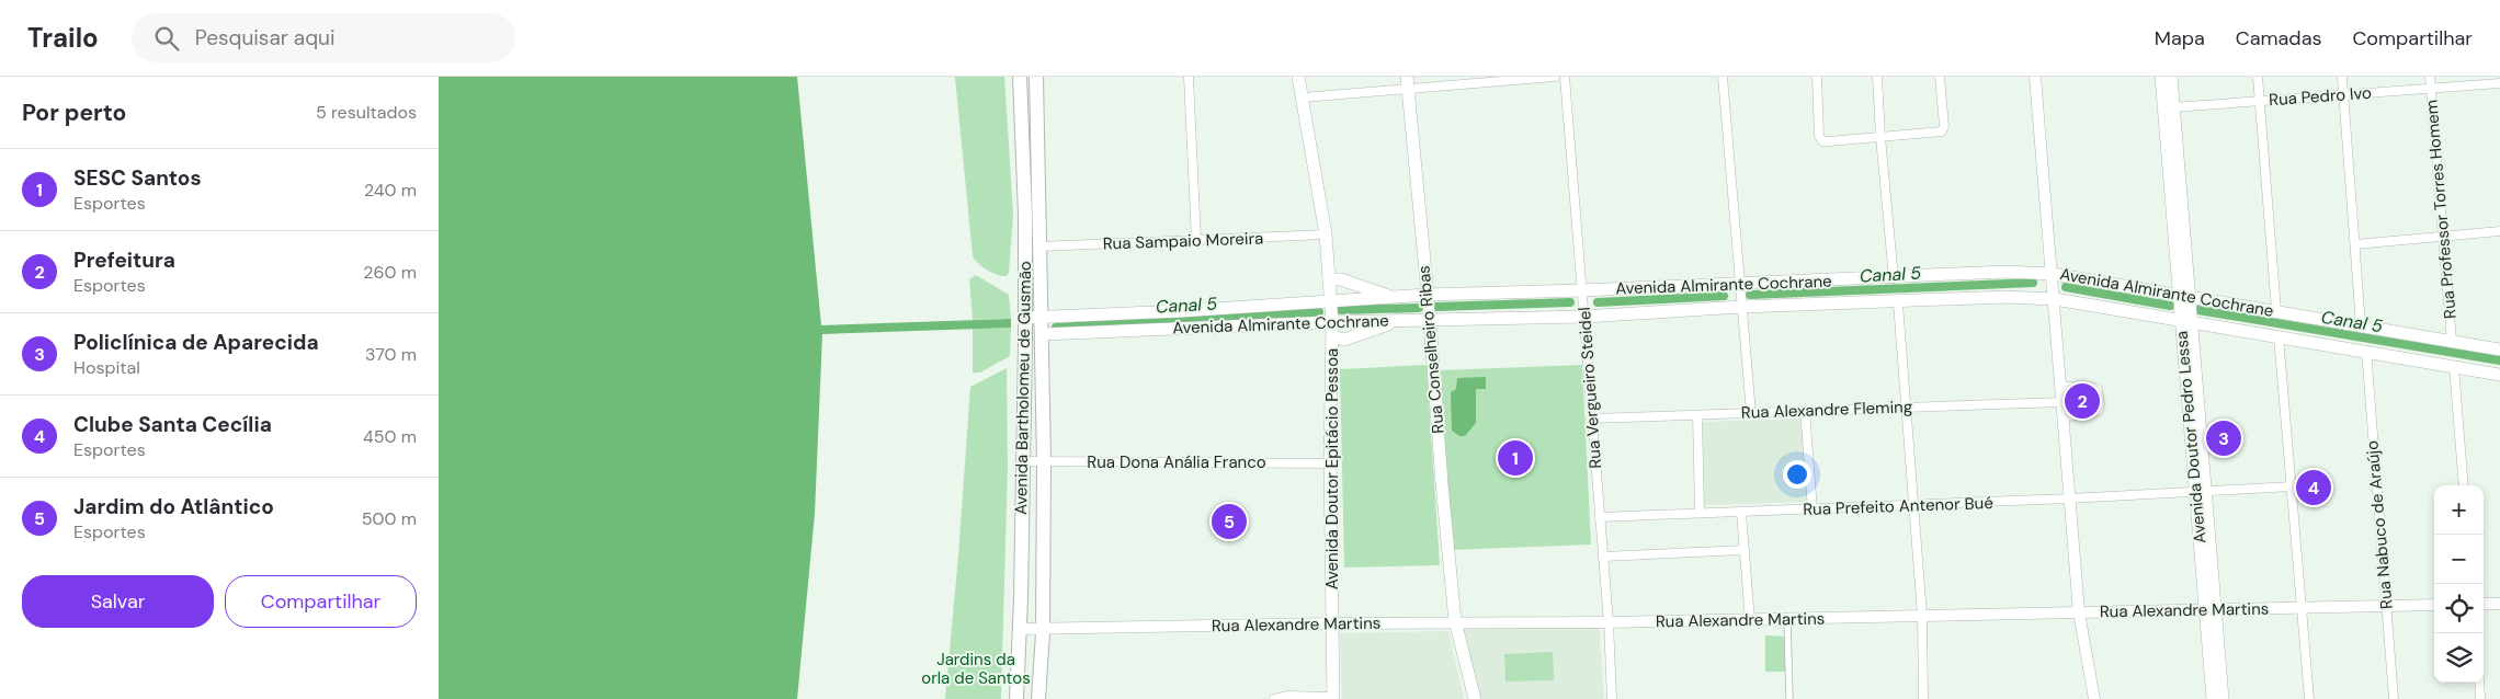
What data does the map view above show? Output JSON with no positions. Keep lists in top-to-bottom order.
{
  "streets": {
    "main road": [
      "Avenida Almirante Cochrane",
      "Rua Conselheiro Ribas",
      "Avenida Bartholomeu de Gusmão",
      "Avenida Doutor Pedro Lessa",
      "Avenida Doutor Epitácio Pessoa"
    ],
    "street": [
      "Rua Pedro Ivo",
      "Rua Professor Torres Homem",
      "Rua Sampaio Moreira",
      "Rua Vergueiro Steidel",
      "Rua Alexandre Fleming",
      "Rua Dona Anália Franco",
      "Rua Prefeito Antenor Bué",
      "Rua Nabuco de Araújo",
      "Rua Alexandre Martins"
    ]
  },
  "crossings": [
    ["Rua Pedro Ivo", "Rua Professor Torres Homem"],
    ["Rua Pedro Ivo", "Avenida Doutor Pedro Lessa"],
    ["Rua Professor Torres Homem", "Avenida Almirante Cochrane"],
    ["Rua Sampaio Moreira", "Avenida Bartholomeu de Gusmão"],
    ["Rua Sampaio Moreira", "Avenida Doutor Epitácio Pessoa"],
    ["Avenida Almirante Cochrane", "Rua Conselheiro Ribas"],
    ["Avenida Almirante Cochrane", "Avenida Bartholomeu de Gusmão"],
    ["Avenida Almirante Cochrane", "Rua Vergueiro Steidel"],
    ["Avenida Almirante Cochrane", "Avenida Doutor Pedro Lessa"],
    ["Avenida Almirante Cochrane", "Avenida Doutor Epitácio Pessoa"],
    ["Avenida Almirante Cochrane", "Rua Nabuco de Araújo"],
    ["Rua Conselheiro Ribas", "Rua Alexandre Martins"],
    ["Avenida Bartholomeu de Gusmão", "Rua Dona Anália Franco"],
    ["Avenida Bartholomeu de Gusmão", "Rua Alexandre Martins"],
    ["Rua Vergueiro Steidel", "Rua Alexandre Fleming"],
    ["Rua Vergueiro Steidel", "Rua Prefeito Antenor Bué"],
    ["Rua Vergueiro Steidel", "Rua Alexandre Martins"],
    ["Avenida Doutor Pedro Lessa", "Rua Prefeito Antenor Bué"],
    ["Avenida Doutor Pedro Lessa", "Rua Alexandre Martins"],
    ["Rua Dona Anália Franco", "Avenida Doutor Epitácio Pessoa"],
    ["Avenida Doutor Epitácio Pessoa", "Rua Alexandre Martins"],
    ["Rua Nabuco de Araújo", "Rua Alexandre Martins"]
  ],
  "water": ["Canal 5"],
  "parks": ["Jardins da orla de Santos"],
  "page": {
    "header": "Trailo",
    "search": "Pesquisar aqui",
    "nav": ["Mapa", "Camadas", "Compartilhar"],
    "heading": ["Por perto", "5 resultados"],
    "list": [
      {
        "mark": "1",
        "name": "SESC Santos",
        "note": "Esportes",
        "value": "240 m"
      },
      {
        "mark": "2",
        "name": "Prefeitura",
        "note": "Esportes",
        "value": "260 m"
      },
      {
        "mark": "3",
        "name": "Policlínica de Aparecida",
        "note": "Hospital",
        "value": "370 m"
      },
      {
        "mark": "4",
        "name": "Clube Santa Cecília",
        "note": "Esportes",
        "value": "450 m"
      },
      {
        "mark": "5",
        "name": "Jardim do Atlântico",
        "note": "Esportes",
        "value": "500 m"
      }
    ],
    "pins": [
      "2",
      "3",
      "1",
      "4",
      "5"
    ],
    "map_buttons": ["+", "−"],
    "buttons": ["Salvar", "Compartilhar"]
  }
}
